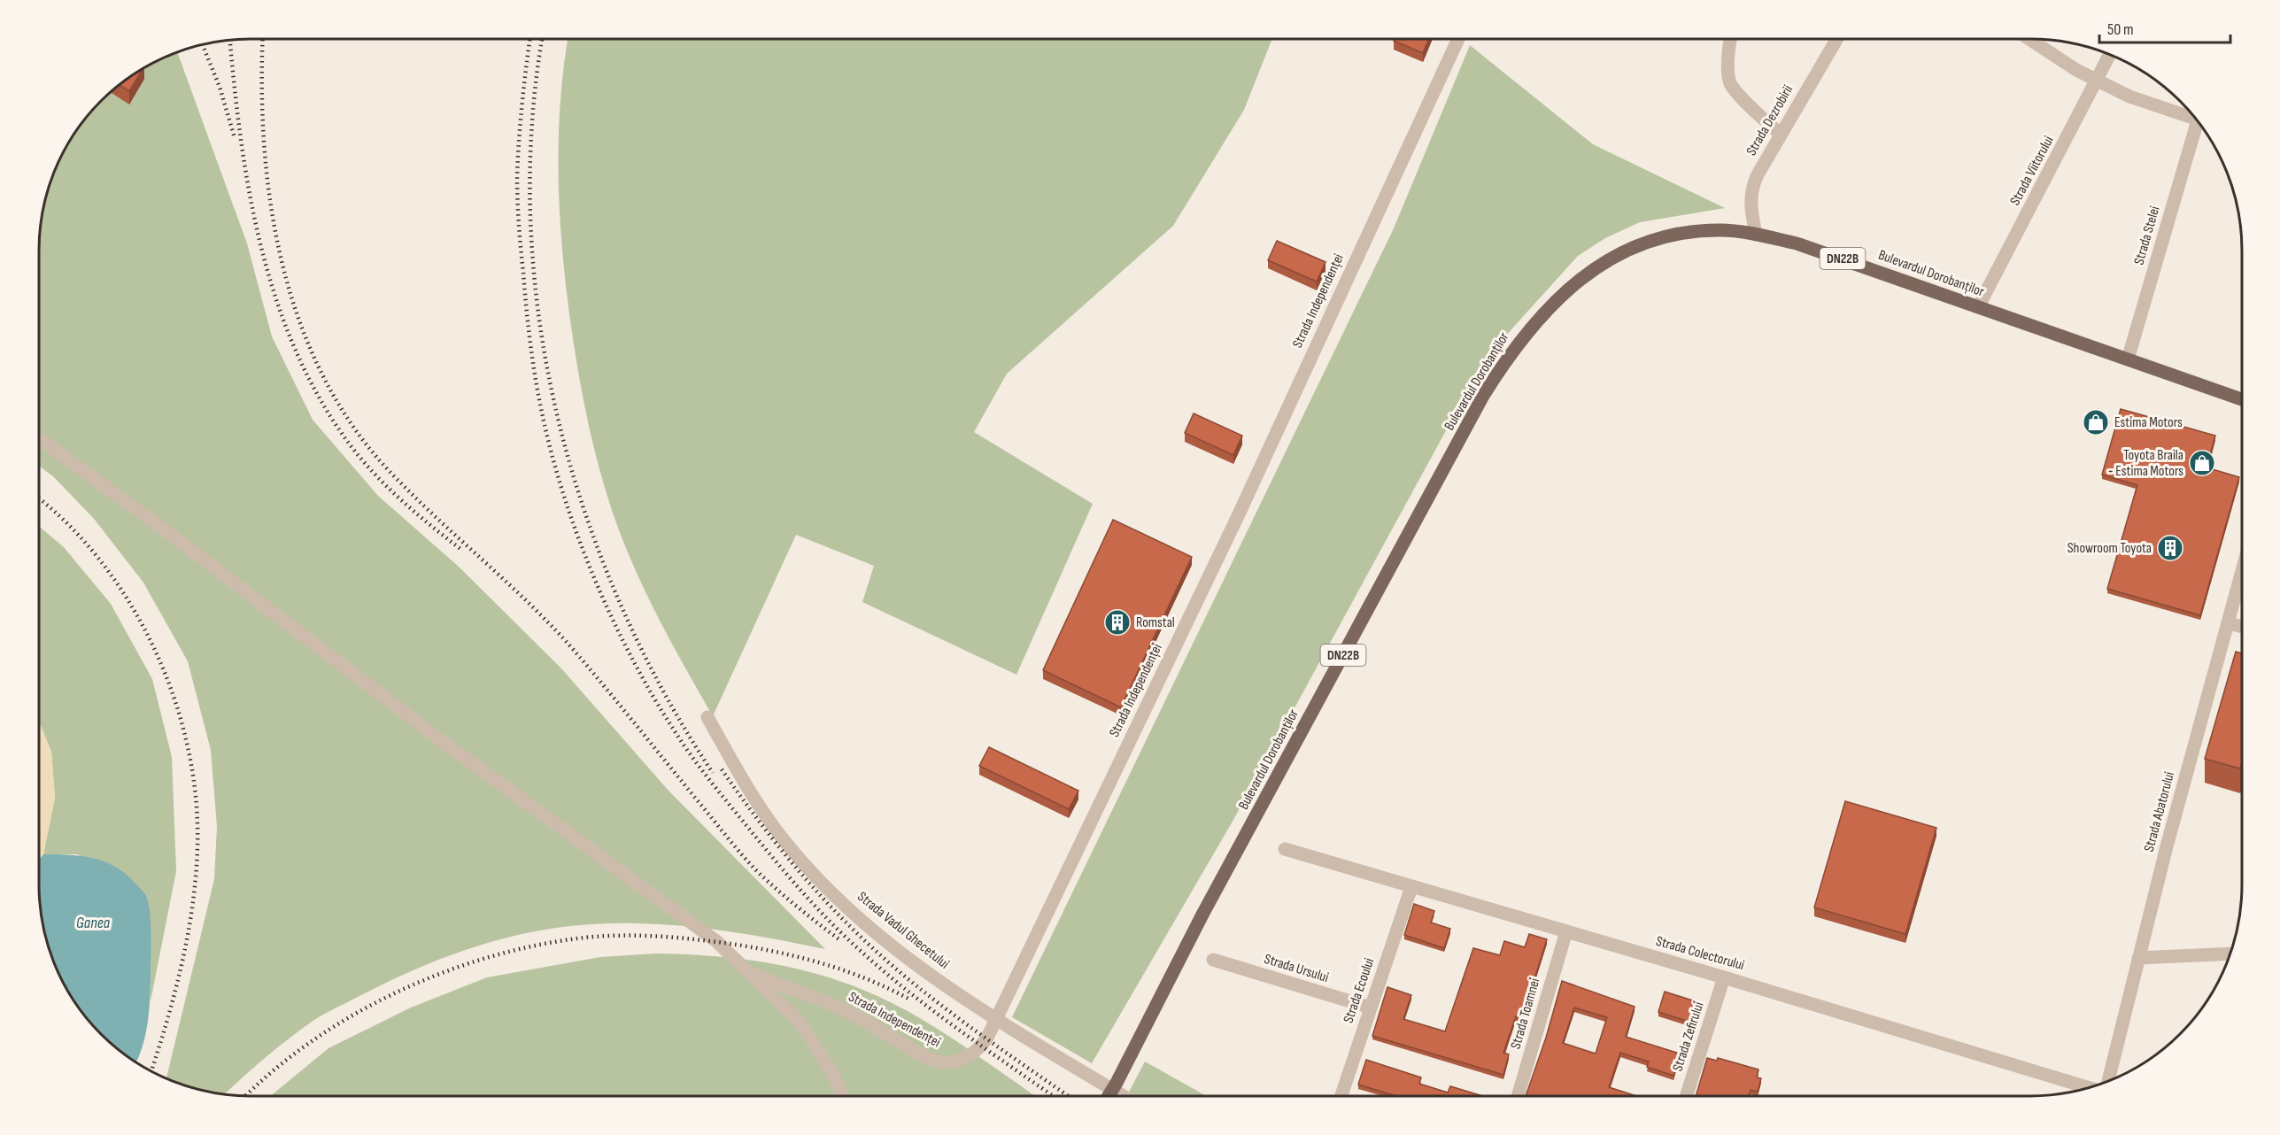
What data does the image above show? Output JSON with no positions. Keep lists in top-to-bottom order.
{
  "streets": {
    "main road": ["DN22B", "Bulevardul Dorobanților"],
    "street": [
      "Strada Dezrobirii",
      "Strada Viitorului",
      "Strada Stelei",
      "Strada Independenței",
      "Strada Abatorului",
      "Strada Vadul Ghecetului",
      "Strada Colectorului",
      "Strada Ursului",
      "Strada Ecoului",
      "Strada Toamnei",
      "Strada Zefirului"
    ]
  },
  "crossings": [
    ["Strada Dezrobirii", "Bulevardul Dorobanților"],
    ["Strada Viitorului", "Bulevardul Dorobanților"],
    ["Strada Stelei", "Bulevardul Dorobanților"],
    ["Strada Independenței", "Strada Vadul Ghecetului"],
    ["Strada Colectorului", "Strada Ecoului"],
    ["Strada Colectorului", "Strada Toamnei"],
    ["Strada Colectorului", "Strada Zefirului"],
    ["Strada Ursului", "Strada Ecoului"]
  ],
  "water": ["Ganea"],
  "places": {
    "shop": ["Estima Motors", "Toyota Braila - Estima Motors"],
    "building": ["Showroom Toyota", "Romstal"]
  },
  "scale_bar": "50 m"
}
